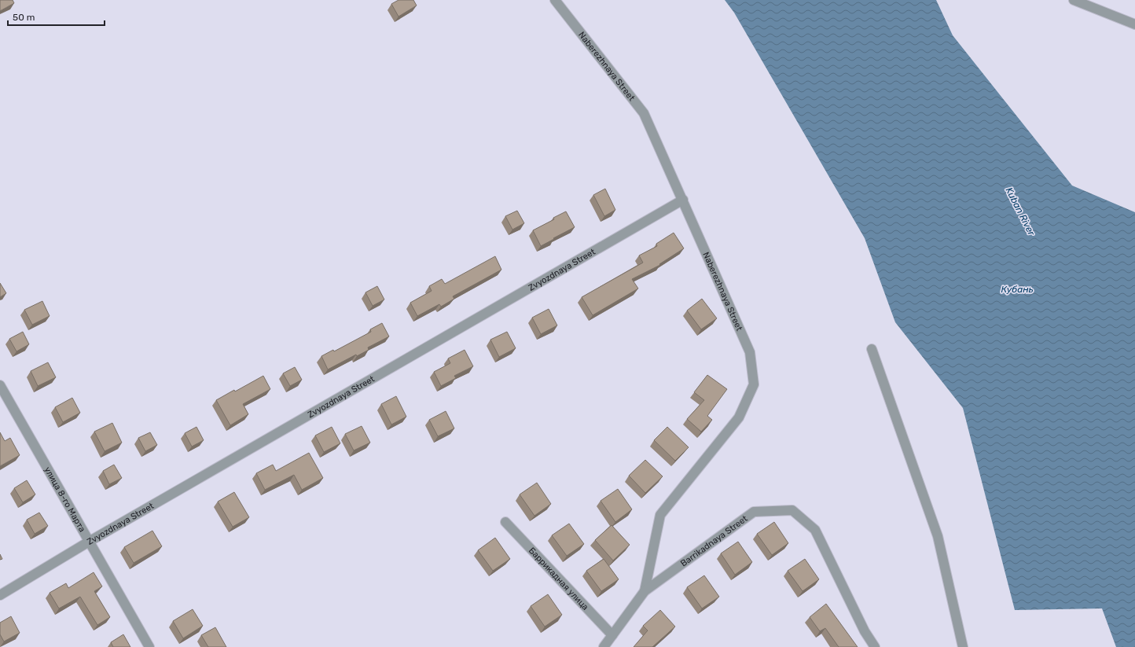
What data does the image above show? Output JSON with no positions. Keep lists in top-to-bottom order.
{
  "streets": {
    "street": [
      "Naberezhnaya Street",
      "Zvyozdnaya Street",
      "улица 8-го Марта",
      "Barrikadnaya Street",
      "Баррикадная улица"
    ]
  },
  "crossings": [
    ["Naberezhnaya Street", "Zvyozdnaya Street"],
    ["Naberezhnaya Street", "Barrikadnaya Street"],
    ["Zvyozdnaya Street", "улица 8-го Марта"],
    ["Barrikadnaya Street", "Баррикадная улица"]
  ],
  "water": ["Kuban River", "Кубань"],
  "scale_bar": "50 m"
}
